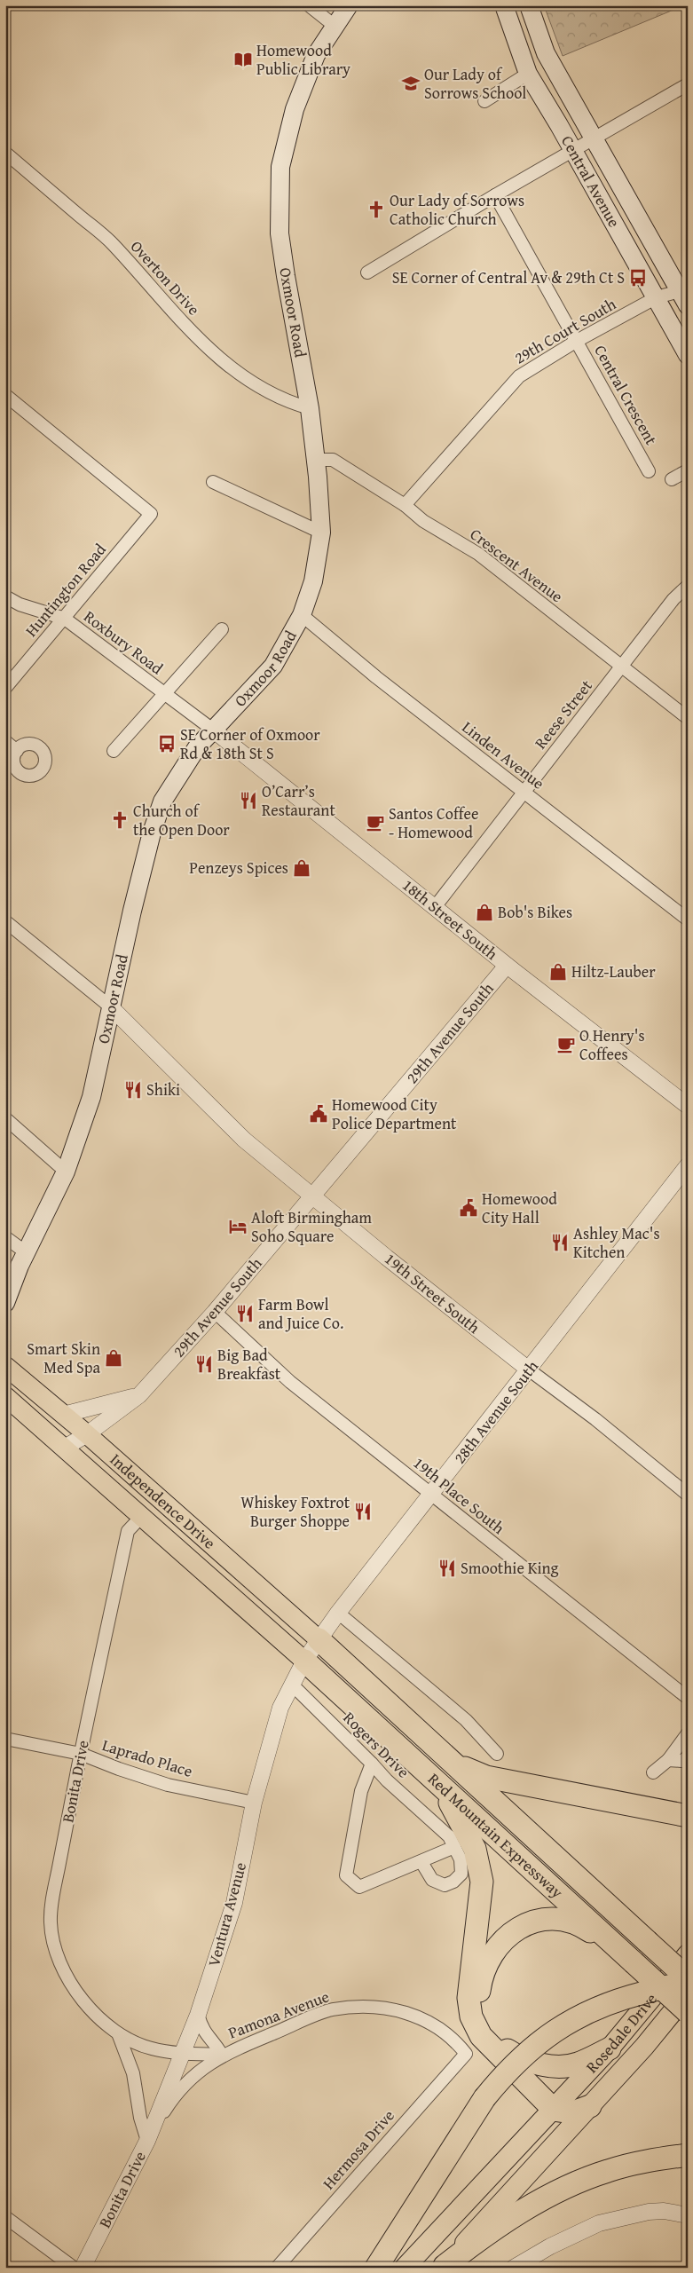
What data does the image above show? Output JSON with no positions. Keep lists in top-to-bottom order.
{
  "streets": {
    "highway": ["Red Mountain Expressway", "Rosedale Drive"],
    "main road": ["Central Avenue", "Oxmoor Road", "Independence Drive"],
    "street": [
      "Overton Drive",
      "29th Court South",
      "Central Crescent",
      "Crescent Avenue",
      "Huntington Road",
      "Roxbury Road",
      "Reese Street",
      "Linden Avenue",
      "18th Street South",
      "29th Avenue South",
      "19th Street South",
      "28th Avenue South",
      "19th Place South",
      "Rogers Drive",
      "Laprado Place",
      "Bonita Drive",
      "Ventura Avenue",
      "Pamona Avenue",
      "Hermosa Drive"
    ]
  },
  "crossings": [
    ["Central Avenue", "29th Court South"],
    ["Overton Drive", "Oxmoor Road"],
    ["Oxmoor Road", "Crescent Avenue"],
    ["Oxmoor Road", "Roxbury Road"],
    ["Oxmoor Road", "Linden Avenue"],
    ["Oxmoor Road", "18th Street South"],
    ["Oxmoor Road", "19th Street South"],
    ["29th Court South", "Central Crescent"],
    ["29th Court South", "Crescent Avenue"],
    ["Crescent Avenue", "Reese Street"],
    ["Huntington Road", "Roxbury Road"],
    ["Roxbury Road", "18th Street South"],
    ["Reese Street", "Linden Avenue"],
    ["Reese Street", "18th Street South"],
    ["18th Street South", "29th Avenue South"],
    ["29th Avenue South", "19th Street South"],
    ["29th Avenue South", "19th Place South"],
    ["29th Avenue South", "Independence Drive"],
    ["19th Street South", "28th Avenue South"],
    ["28th Avenue South", "19th Place South"],
    ["28th Avenue South", "Independence Drive"],
    ["28th Avenue South", "Red Mountain Expressway"],
    ["28th Avenue South", "Ventura Avenue"],
    ["Independence Drive", "Bonita Drive"],
    ["Independence Drive", "Red Mountain Expressway"],
    ["Independence Drive", "Ventura Avenue"],
    ["Rogers Drive", "Ventura Avenue"],
    ["Laprado Place", "Bonita Drive"],
    ["Laprado Place", "Ventura Avenue"],
    ["Bonita Drive", "Ventura Avenue"],
    ["Bonita Drive", "Pamona Avenue"],
    ["Red Mountain Expressway", "Ventura Avenue"],
    ["Ventura Avenue", "Pamona Avenue"],
    ["Pamona Avenue", "Hermosa Drive"]
  ],
  "places": {
    "library": ["Homewood Public Library"],
    "school or university": ["Our Lady of Sorrows School"],
    "church": ["Our Lady of Sorrows Catholic Church", "Church of the Open Door"],
    "bus stop": ["SE Corner of Central Av & 29th Ct S", "SE Corner of Oxmoor Rd & 18th St S"],
    "restaurant": [
      "O’Carr’s Restaurant",
      "Shiki",
      "Ashley Mac's Kitchen",
      "Farm Bowl and Juice Co.",
      "Big Bad Breakfast",
      "Whiskey Foxtrot Burger Shoppe",
      "Smoothie King"
    ],
    "cafe": ["Santos Coffee - Homewood", "O Henry's Coffees"],
    "shop": [
      "Penzeys Spices",
      "Bob's Bikes",
      "Hiltz-Lauber",
      "Smart Skin Med Spa"
    ],
    "public building": ["Homewood City Police Department", "Homewood City Hall"],
    "hotel": ["Aloft Birmingham Soho Square"]
  }
}
